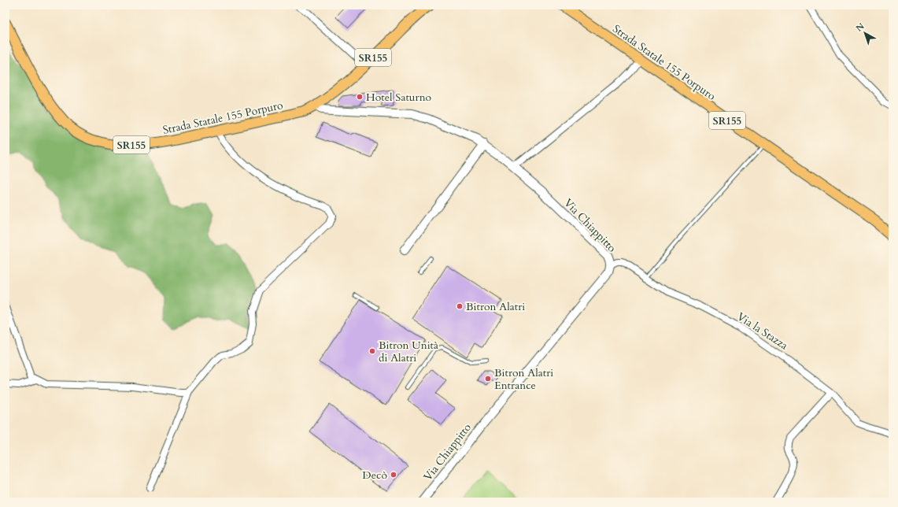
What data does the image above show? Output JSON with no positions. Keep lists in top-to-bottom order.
{
  "streets": {
    "main road": ["SR155", "Strada Statale 155 Porpuro"],
    "street": ["Via Chiappitto", "Via la Stazza"]
  },
  "crossings": [
    ["Strada Statale 155 Porpuro", "Via Chiappitto"],
    ["Via Chiappitto", "Via la Stazza"]
  ],
  "places": [
    "Hotel Saturno",
    "Bitron Alatri",
    "Bitron Unità di Alatri",
    "Bitron Alatri Entrance",
    "Decò"
  ],
  "north": "top left"
}
